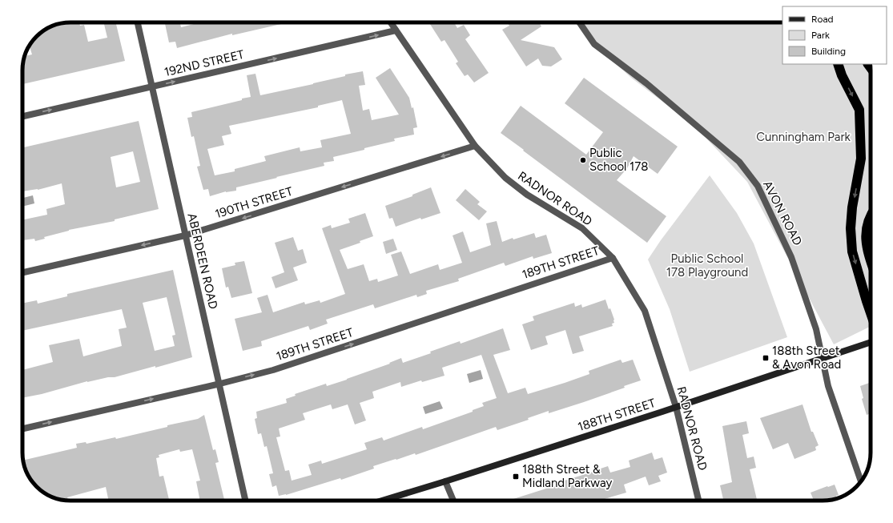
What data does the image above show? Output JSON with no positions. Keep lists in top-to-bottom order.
{
  "streets": {
    "street": [
      "192ND STREET",
      "RADNOR ROAD",
      "190TH STREET",
      "AVON ROAD",
      "ABERDEEN ROAD",
      "189TH STREET",
      "188TH STREET"
    ]
  },
  "crossings": [
    ["192ND STREET", "RADNOR ROAD"],
    ["192ND STREET", "ABERDEEN ROAD"],
    ["RADNOR ROAD", "190TH STREET"],
    ["RADNOR ROAD", "189TH STREET"],
    ["RADNOR ROAD", "188TH STREET"],
    ["190TH STREET", "ABERDEEN ROAD"],
    ["AVON ROAD", "188TH STREET"],
    ["ABERDEEN ROAD", "189TH STREET"]
  ],
  "one_way": ["192ND STREET", "190TH STREET", "189TH STREET"],
  "parks": ["Cunningham Park", "Public School 178 Playground"],
  "places": {
    "other": ["Public School 178"],
    "transit": ["188th Street & Avon Road", "188th Street & Midland Parkway"]
  },
  "legend": ["Road", "Park", "Building"]
}
